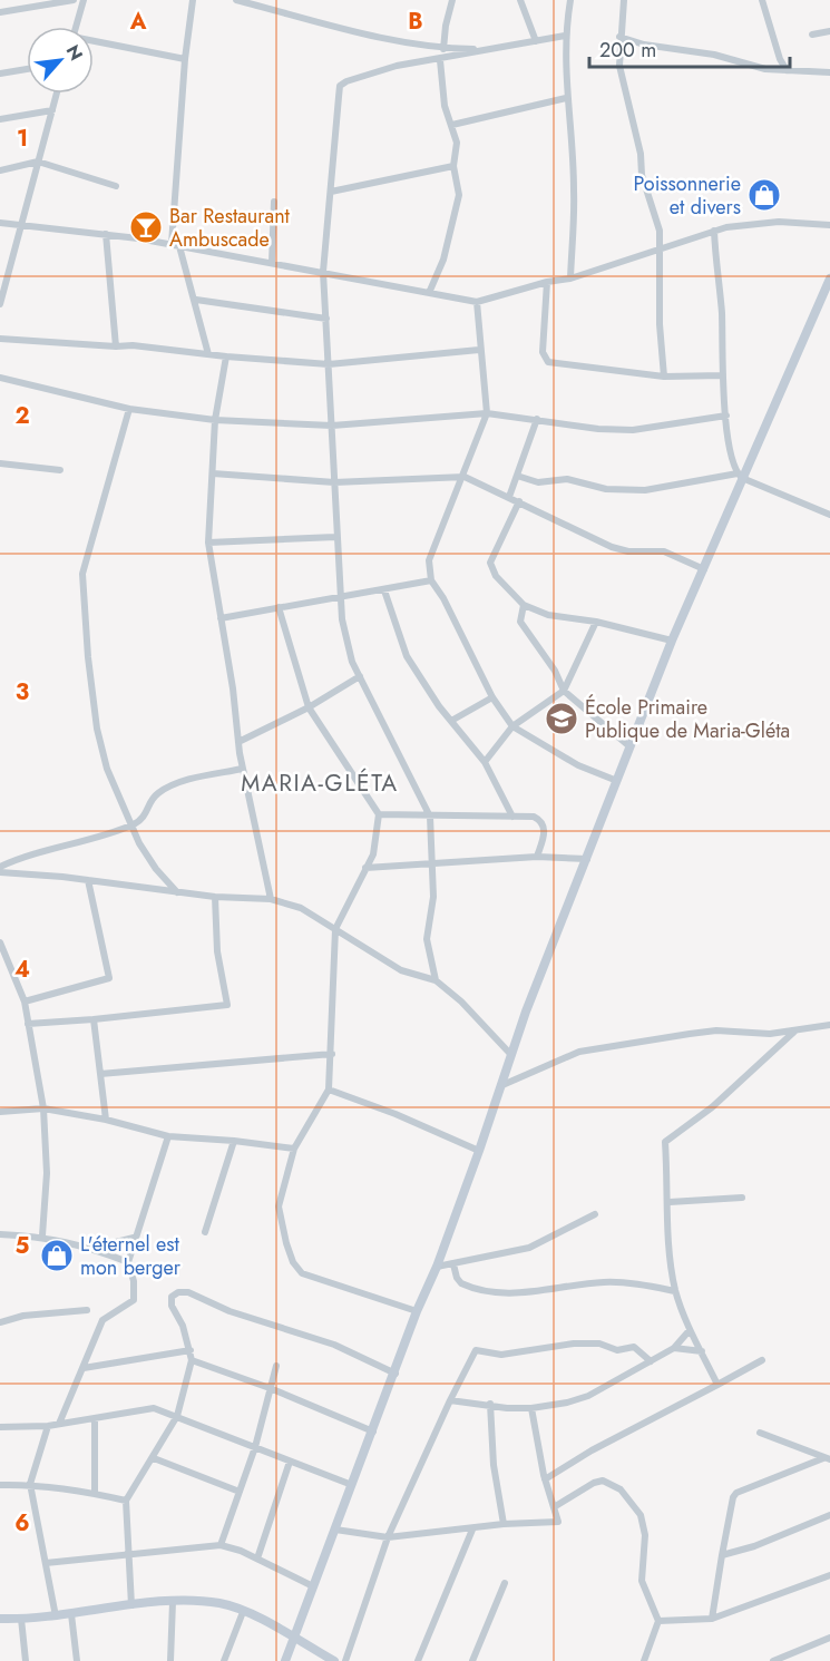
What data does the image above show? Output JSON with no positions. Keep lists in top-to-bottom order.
{
  "districts": ["MARIA-GLÉTA"],
  "places": {
    "shop": ["Poissonnerie et divers", "L'éternel est mon berger"],
    "bar": ["Bar Restaurant Ambuscade"],
    "school or university": ["École Primaire Publique de Maria-Gléta"]
  },
  "scale_bar": "200 m",
  "north": "top right",
  "grid": {
    "columns": ["A", "B"],
    "rows": [
      "1",
      "2",
      "3",
      "4",
      "5",
      "6"
    ]
  }
}
